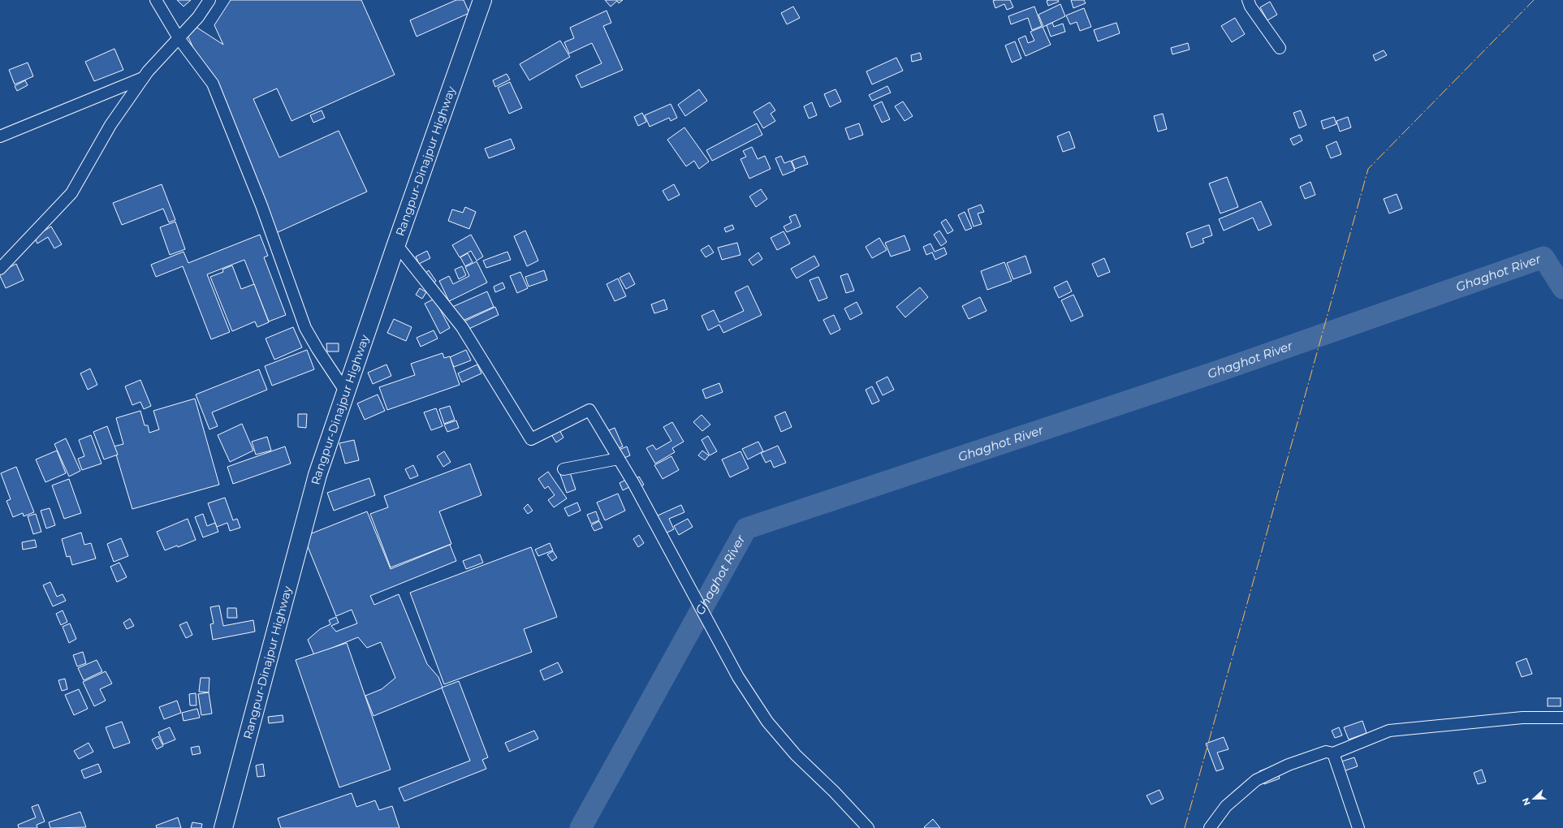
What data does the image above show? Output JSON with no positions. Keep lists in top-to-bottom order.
{
  "streets": {
    "highway": ["Rangpur-Dinajpur Highway"]
  },
  "water": ["Ghaghot River"],
  "north": "left"
}
